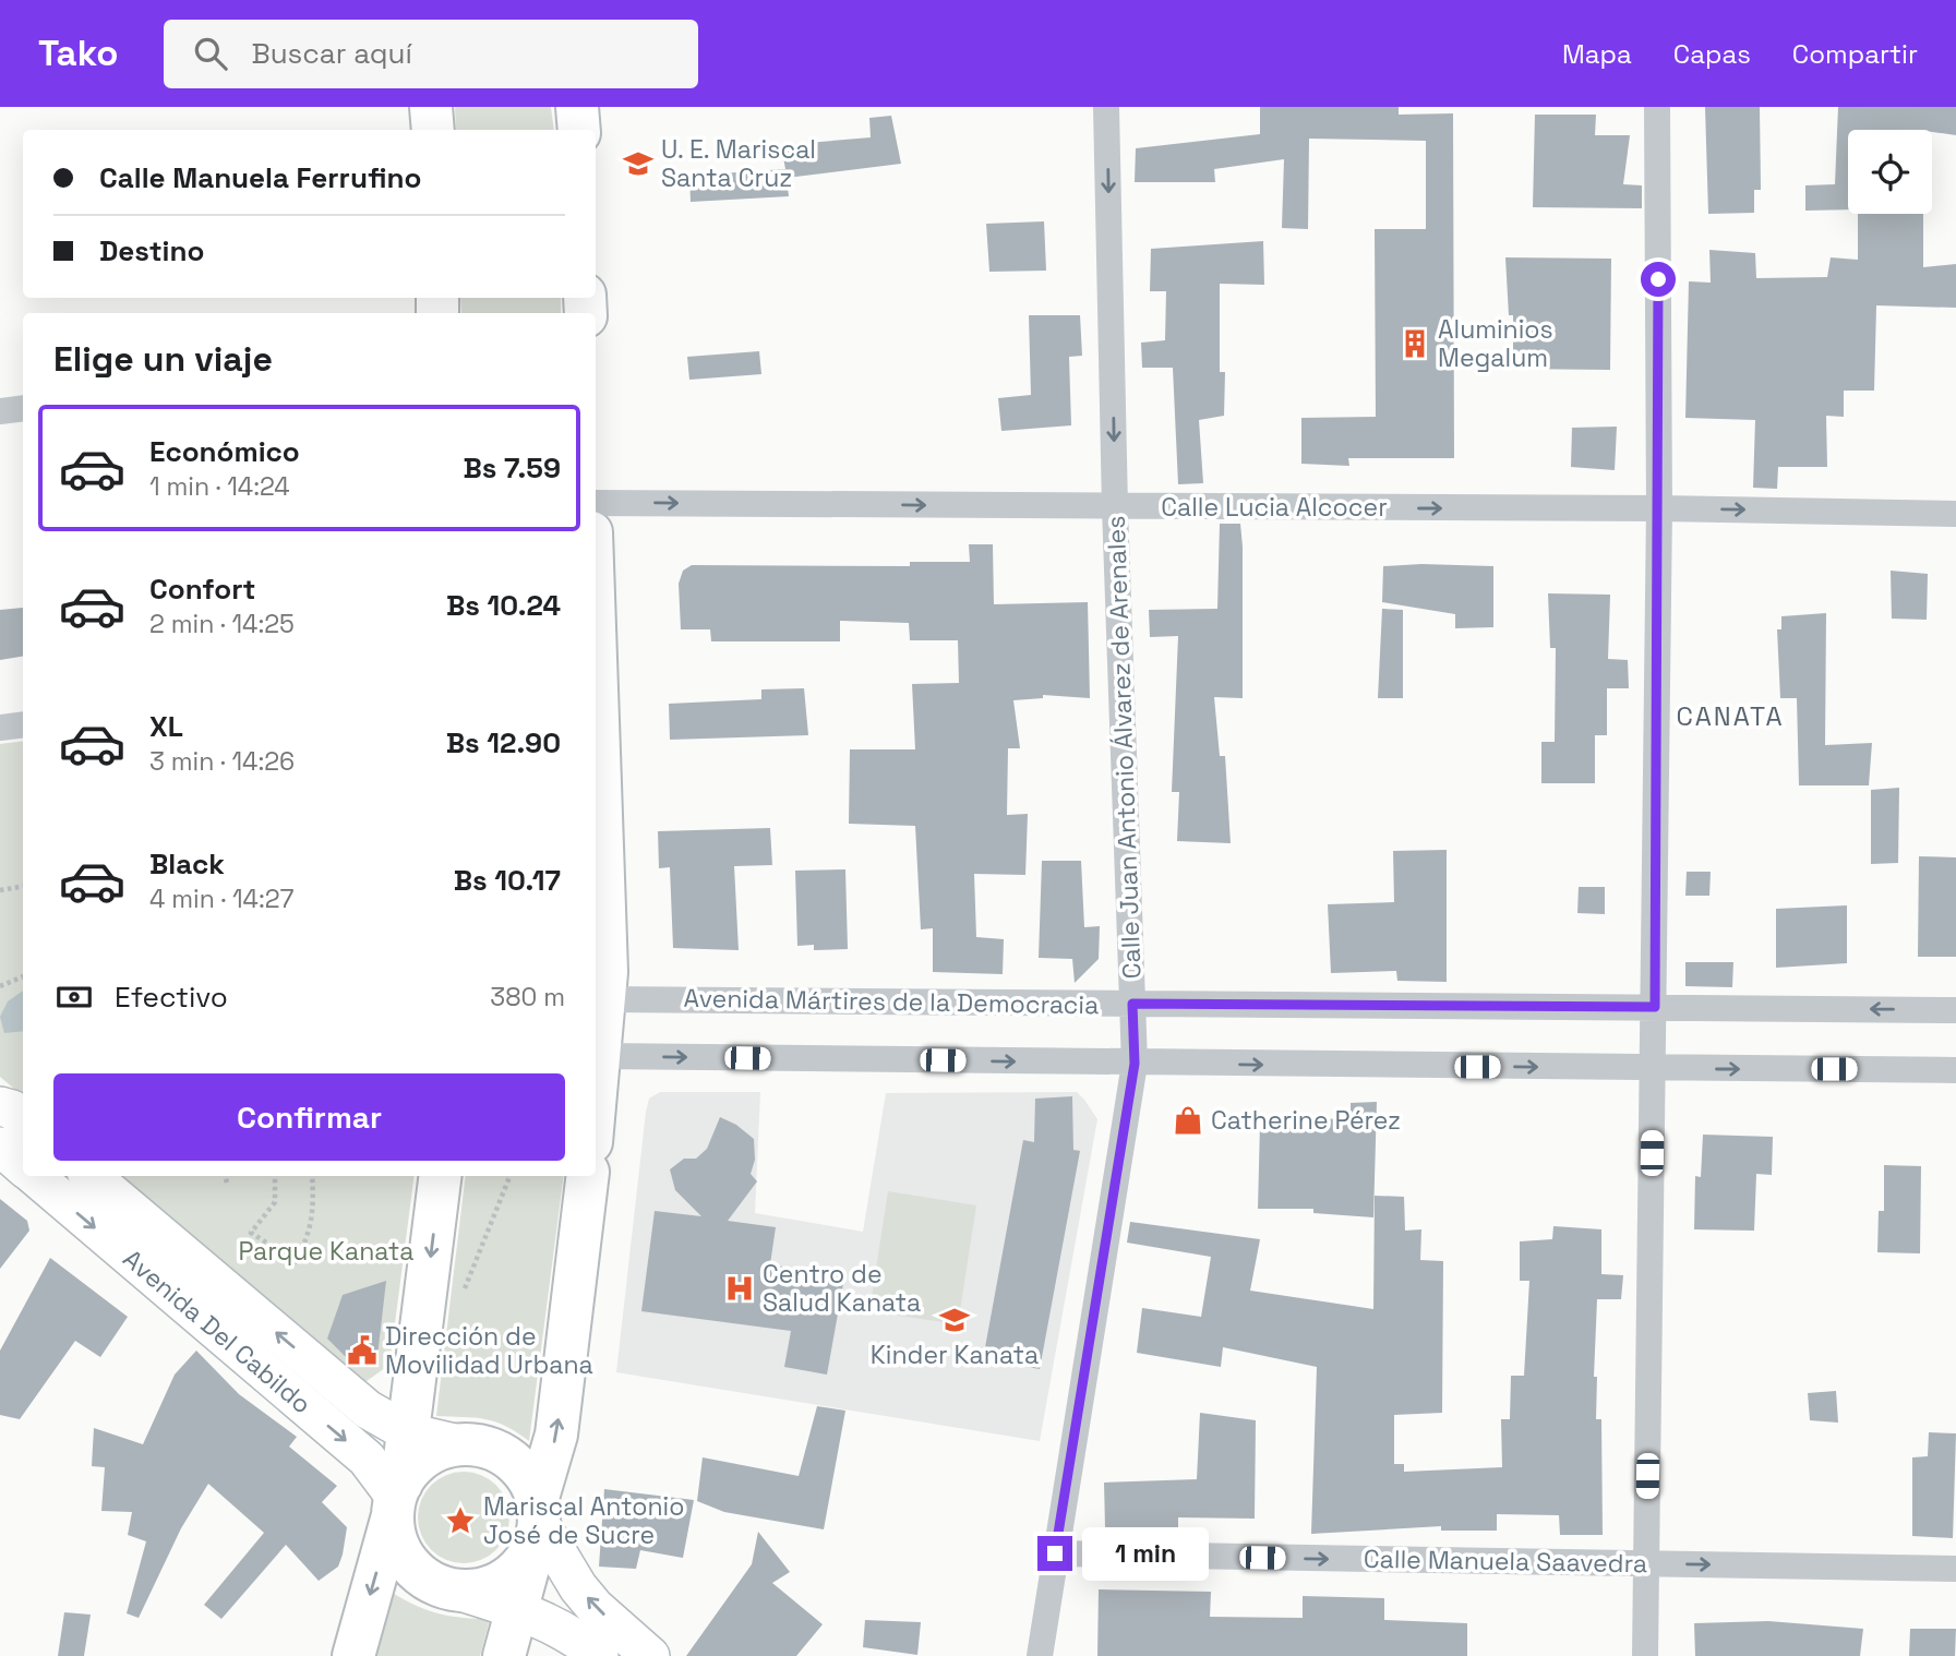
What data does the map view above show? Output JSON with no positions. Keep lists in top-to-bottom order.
{
  "streets": {
    "street": [
      "Calle Lucia Alcocer",
      "Calle Juan Antonio Álvarez de Arenales",
      "Avenida Mártires de la Democracia",
      "Avenida Del Cabildo",
      "Calle Manuela Saavedra"
    ]
  },
  "crossings": [
    ["Calle Lucia Alcocer", "Calle Juan Antonio Álvarez de Arenales"],
    ["Calle Juan Antonio Álvarez de Arenales", "Avenida Mártires de la Democracia"],
    ["Calle Juan Antonio Álvarez de Arenales", "Calle Manuela Saavedra"]
  ],
  "one_way": ["Calle Lucia Alcocer", "Calle Manuela Saavedra"],
  "districts": ["CANATA"],
  "parks": ["Parque Kanata"],
  "places": {
    "school or university": ["U. E. Mariscal Santa Cruz", "Kinder Kanata"],
    "building": ["Aluminios Megalum"],
    "shop": ["Catherine Pérez"],
    "hospital": ["Centro de Salud Kanata"],
    "public building": ["Dirección de Movilidad Urbana"],
    "place": ["Mariscal Antonio José de Sucre"]
  },
  "page": {
    "header": "Tako",
    "search": "Buscar aquí",
    "nav": ["Mapa", "Capas", "Compartir"],
    "banner": ["Calle Manuela Ferrufino", "Destino"],
    "heading": "Elige un viaje",
    "list": [
      {
        "name": "Económico",
        "note": "1 min · 14:24",
        "value": "Bs 7.59"
      },
      {
        "name": "Confort",
        "note": "2 min · 14:25",
        "value": "Bs 10.24"
      },
      {
        "name": "XL",
        "note": "3 min · 14:26",
        "value": "Bs 12.90"
      },
      {
        "name": "Black",
        "note": "4 min · 14:27",
        "value": "Bs 10.17"
      }
    ],
    "pay": ["Efectivo", "380 m"],
    "buttons": "Confirmar",
    "bubble": "1 min"
  }
}
